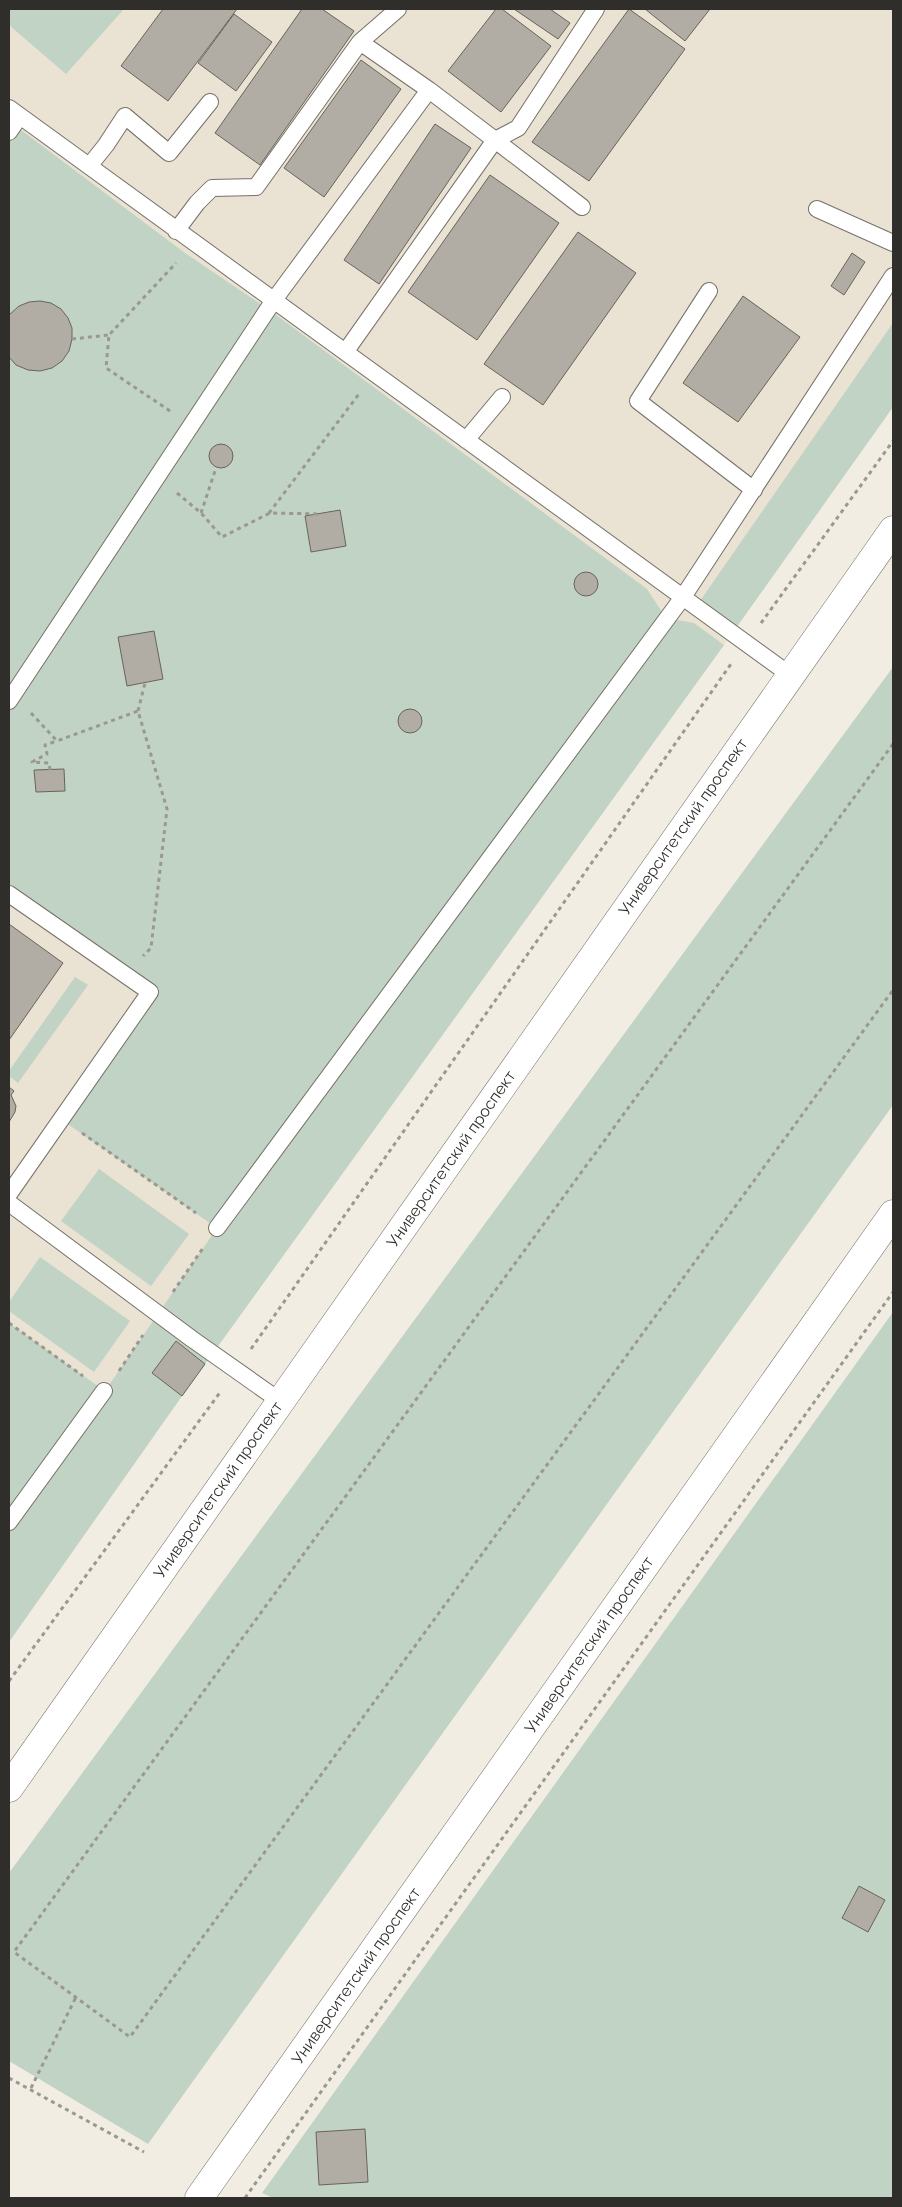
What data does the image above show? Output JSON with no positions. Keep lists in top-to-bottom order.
{
  "streets": {
    "main road": ["Университетский проспект"]
  }
}
